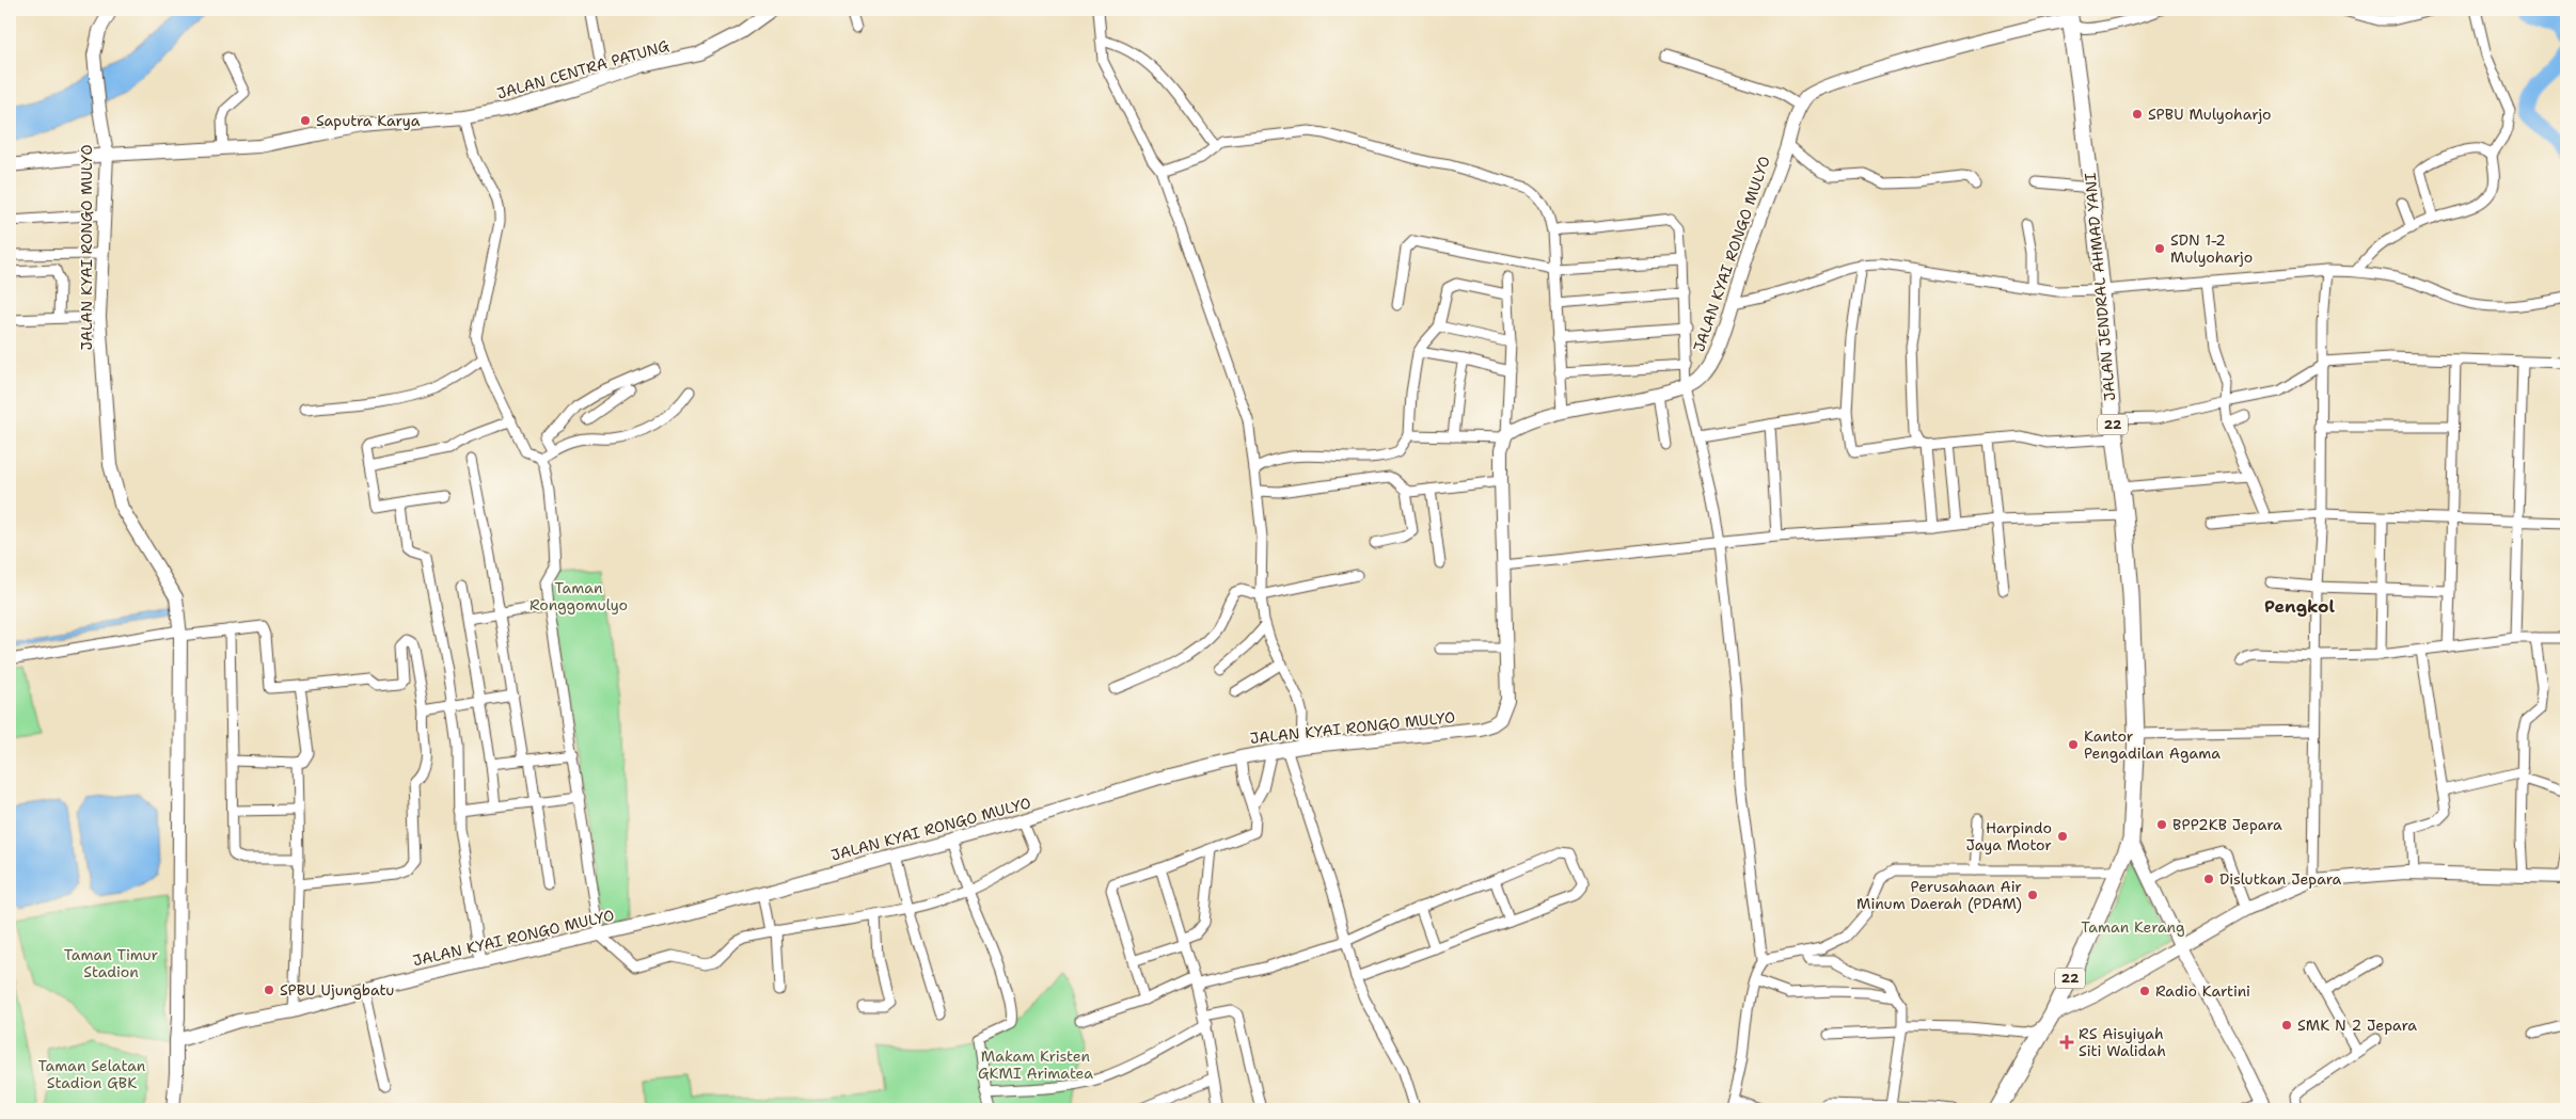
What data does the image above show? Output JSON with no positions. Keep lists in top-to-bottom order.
{
  "streets": {
    "highway": ["JALAN JENDRAL AHMAD YANI", "22"],
    "street": ["JALAN CENTRA PATUNG", "JALAN KYAI RONGO MULYO"]
  },
  "crossings": [
    ["JALAN CENTRA PATUNG", "JALAN KYAI RONGO MULYO"],
    ["JALAN KYAI RONGO MULYO", "JALAN JENDRAL AHMAD YANI"]
  ],
  "districts": ["Pengkol"],
  "parks": [
    "Taman Ronggomulyo",
    "Taman Kerang",
    "Taman Timur Stadion",
    "Makam Kristen GKMI Arimatea",
    "Taman Selatan Stadion GBK"
  ],
  "places": {
    "other": [
      "SPBU Mulyoharjo",
      "Saputra Karya",
      "SDN 1-2 Mulyoharjo",
      "Kantor Pengadilan Agama",
      "BPP2KB Jepara",
      "Harpindo Jaya Motor",
      "Dislutkan Jepara",
      "Perusahaan Air Minum Daerah (PDAM)",
      "SPBU Ujungbatu",
      "Radio Kartini",
      "SMK N 2 Jepara"
    ],
    "health": ["RS Aisyiyah Siti Walidah"]
  }
}
